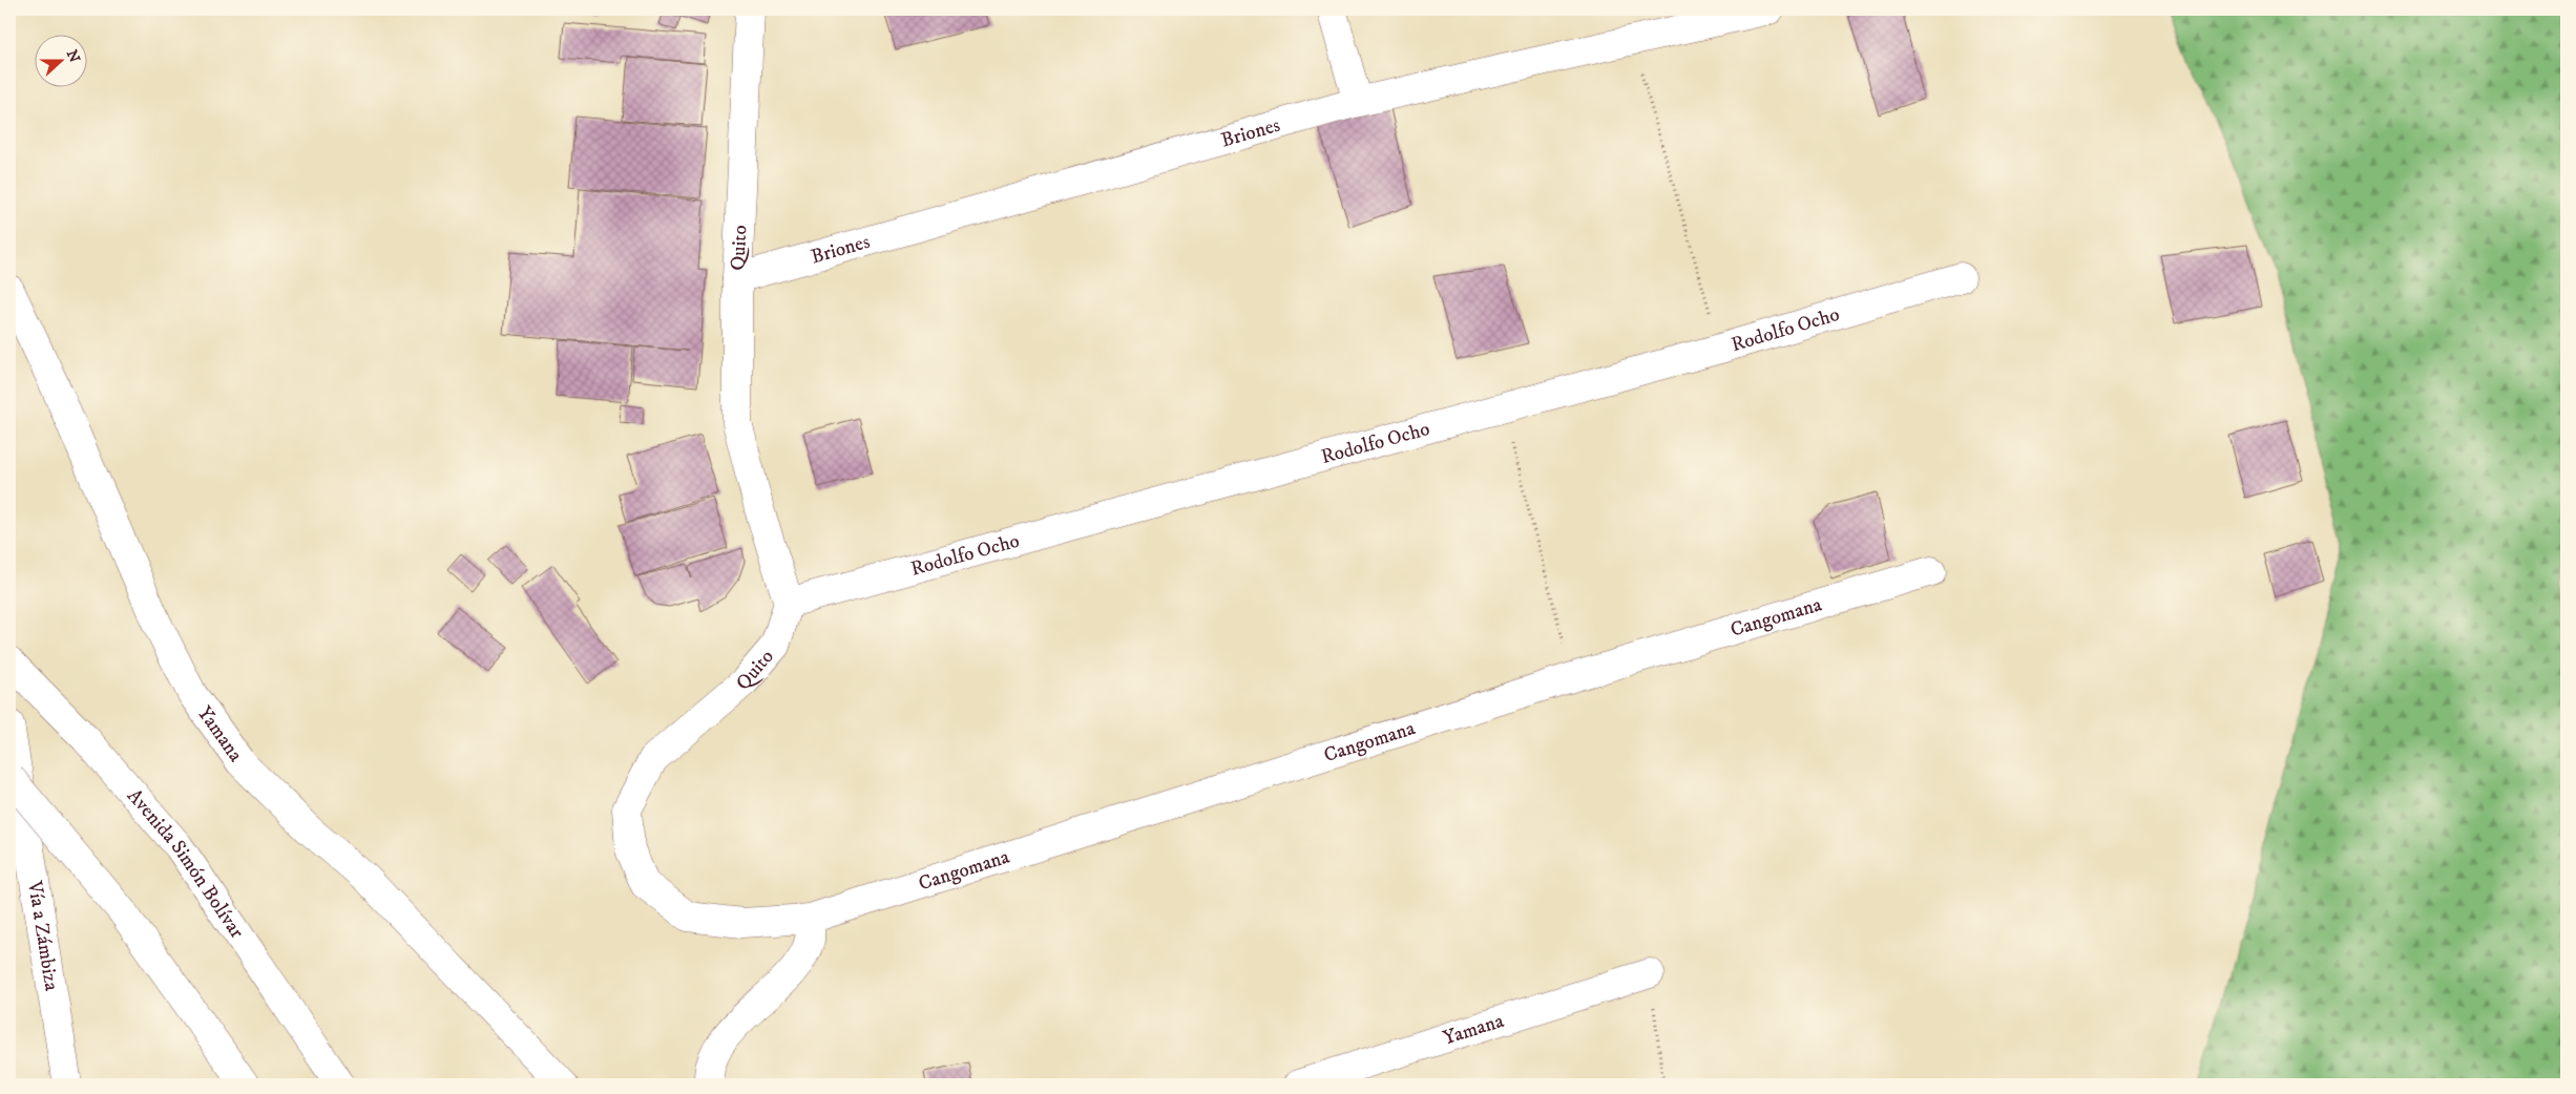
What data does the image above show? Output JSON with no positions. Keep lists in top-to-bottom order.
{
  "streets": {
    "main road": [
      "Briones",
      "Quito",
      "Rodolfo Ocho",
      "Cangomana",
      "Yamana",
      "Avenida Simón Bolívar",
      "Vía a Zámbiza"
    ]
  },
  "crossings": [
    ["Briones", "Quito"],
    ["Quito", "Rodolfo Ocho"],
    ["Quito", "Cangomana"]
  ],
  "north": "right"
}
